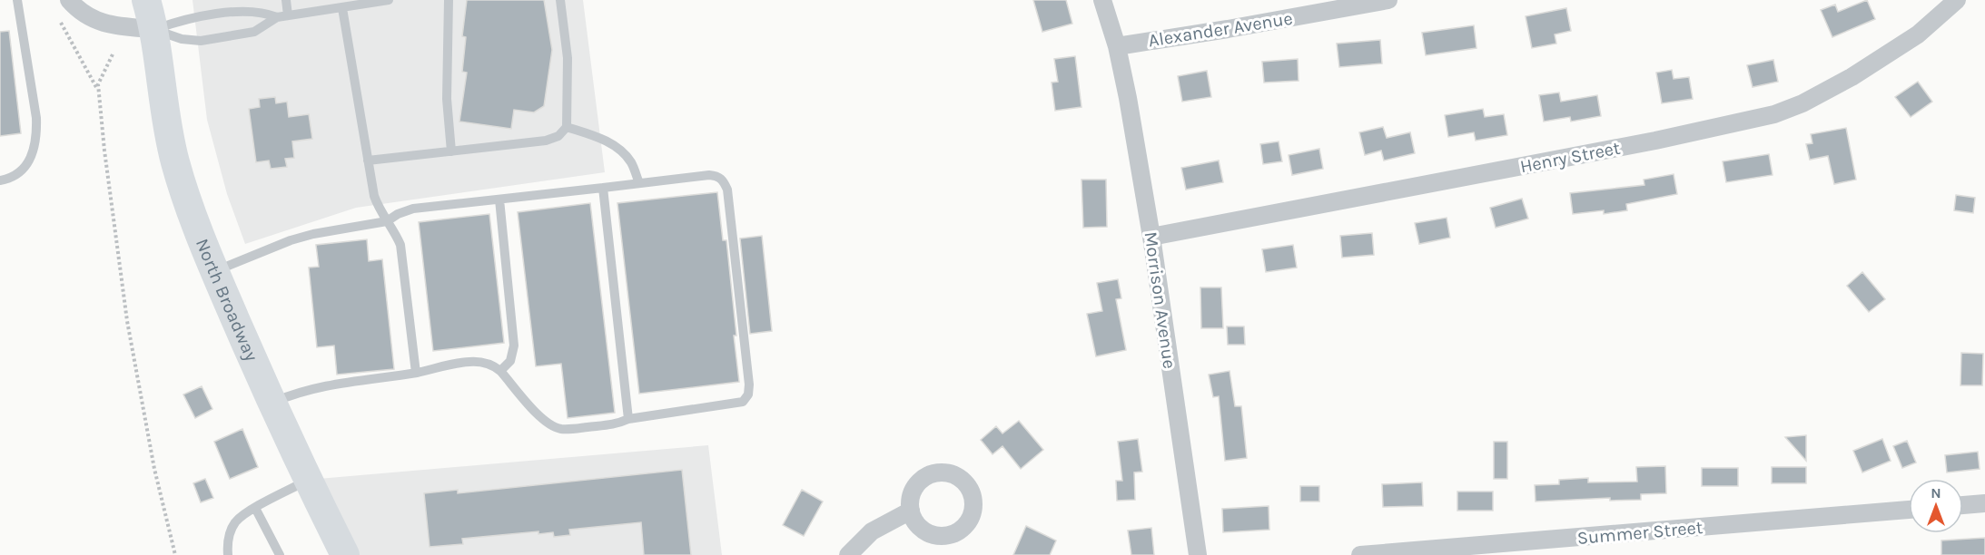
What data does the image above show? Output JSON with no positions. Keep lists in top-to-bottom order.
{
  "streets": {
    "main road": ["North Broadway"],
    "street": [
      "Alexander Avenue",
      "Henry Street",
      "Morrison Avenue",
      "Summer Street"
    ]
  },
  "crossings": [
    ["Alexander Avenue", "Morrison Avenue"],
    ["Henry Street", "Morrison Avenue"]
  ],
  "north": "top"
}
